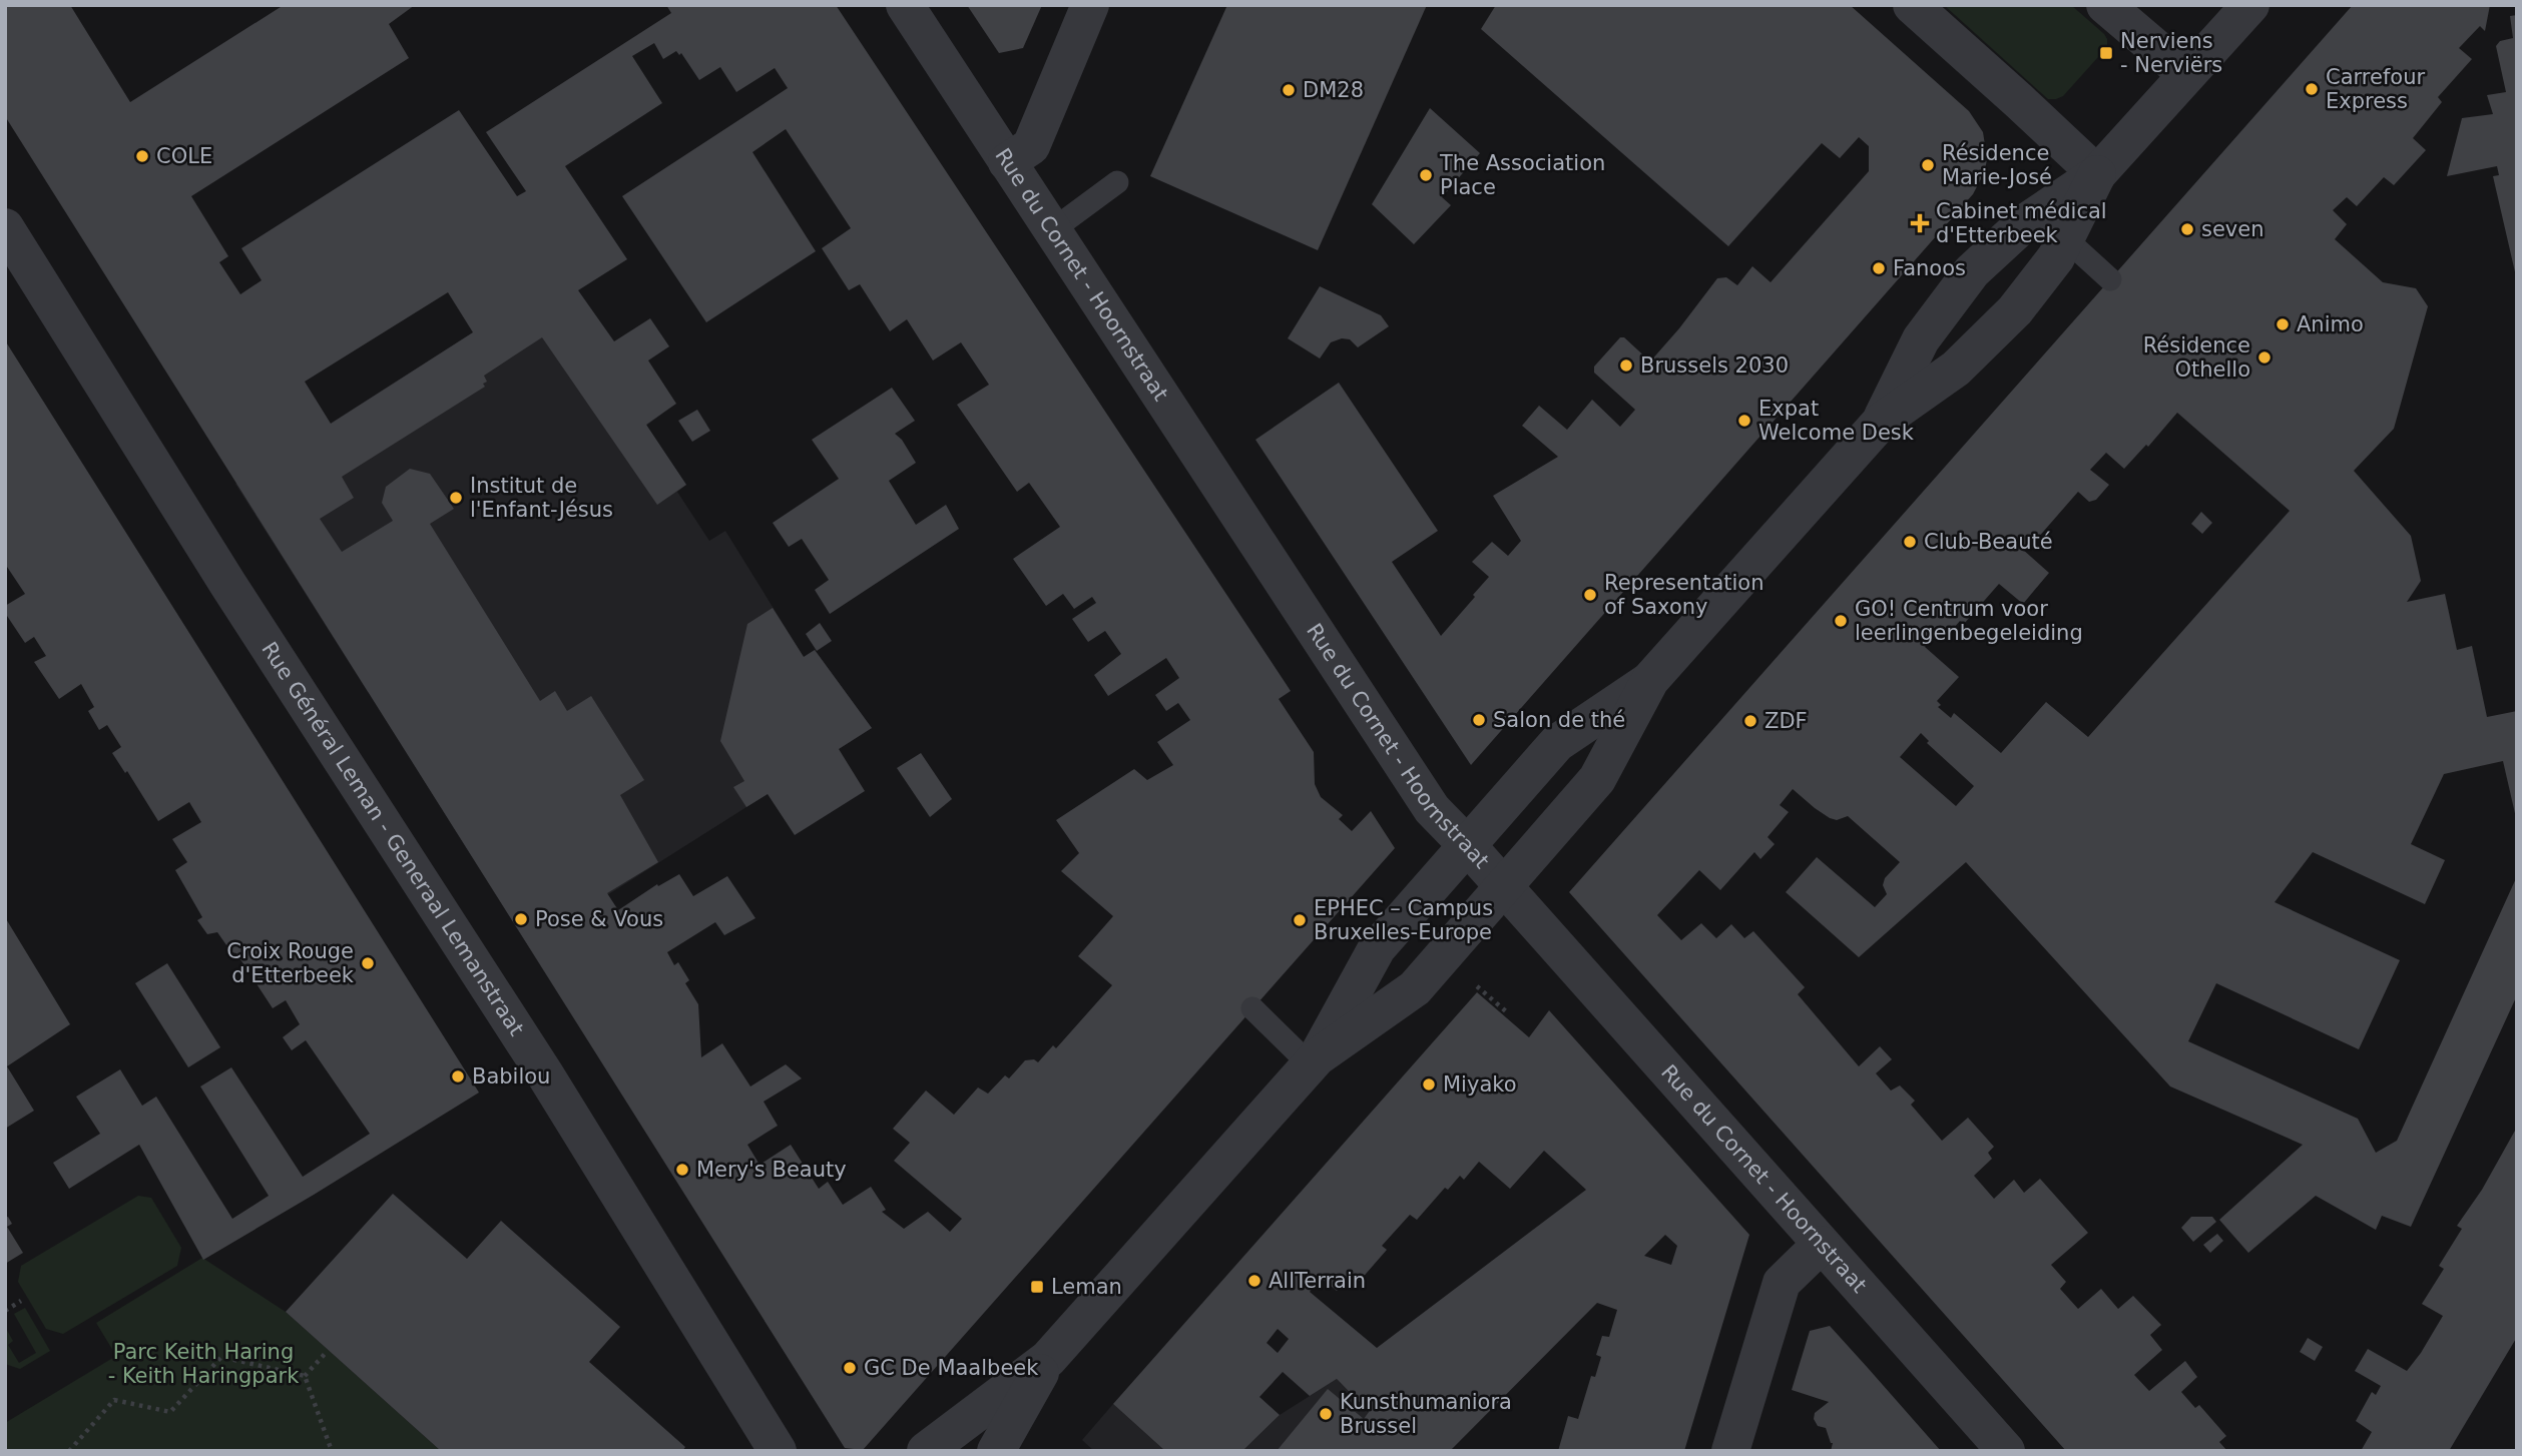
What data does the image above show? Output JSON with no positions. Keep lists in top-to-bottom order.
{
  "streets": {
    "street": ["Rue du Cornet - Hoornstraat", "Rue Général Leman - Generaal Lemanstraat"]
  },
  "parks": ["Parc Keith Haring - Keith Haringpark"],
  "places": {
    "transit": ["Nerviens - Nerviërs", "Leman"],
    "other": [
      "Carrefour Express",
      "DM28",
      "COLE",
      "Résidence Marie-José",
      "The Association Place",
      "seven",
      "Fanoos",
      "Animo",
      "Résidence Othello",
      "Brussels 2030",
      "Expat Welcome Desk",
      "Institut de l'Enfant-Jésus",
      "Club-Beauté",
      "Representation of Saxony",
      "GO! Centrum voor leerlingenbegeleiding",
      "Salon de thé",
      "ZDF",
      "Pose & Vous",
      "EPHEC – Campus Bruxelles-Europe",
      "Croix Rouge d'Etterbeek",
      "Babilou",
      "Miyako",
      "Mery's Beauty",
      "AllTerrain",
      "GC De Maalbeek",
      "Kunsthumaniora Brussel"
    ],
    "health": ["Cabinet médical d'Etterbeek"]
  }
}
